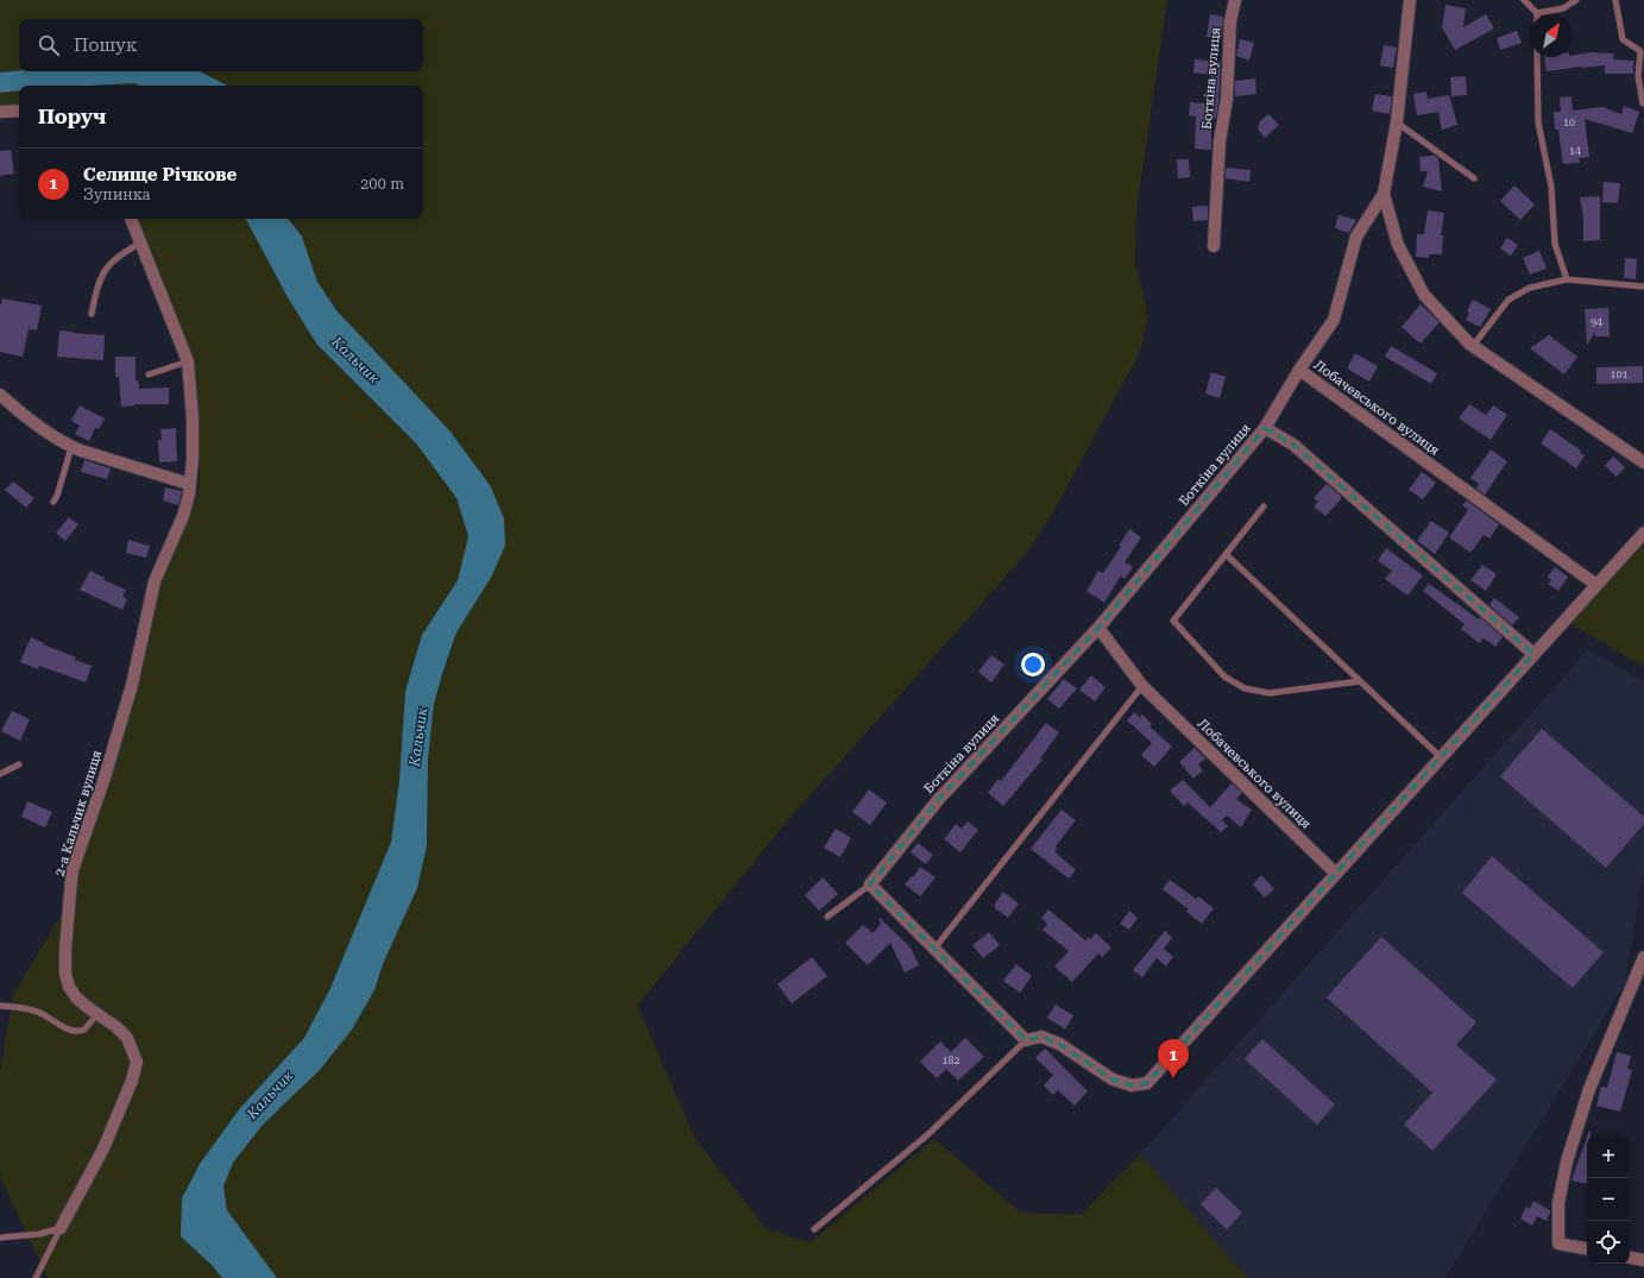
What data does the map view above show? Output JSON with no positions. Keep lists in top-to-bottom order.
{
  "streets": {
    "street": ["Боткіна вулиця", "Лобачевського вулиця", "2-а Кальчик вулиця"]
  },
  "crossings": [
    ["Боткіна вулиця", "Лобачевського вулиця"]
  ],
  "water": ["Кальчик"],
  "house_numbers": [
    "10",
    "14",
    "94",
    "101",
    "182"
  ],
  "north": "top right",
  "page": {
    "search": "Пошук",
    "heading": "Поруч",
    "list": [
      {
        "mark": "1",
        "name": "Селище Річкове",
        "note": "Зупинка",
        "value": "200 m"
      }
    ],
    "pins": "1",
    "map_buttons": ["+", "−"]
  }
}
